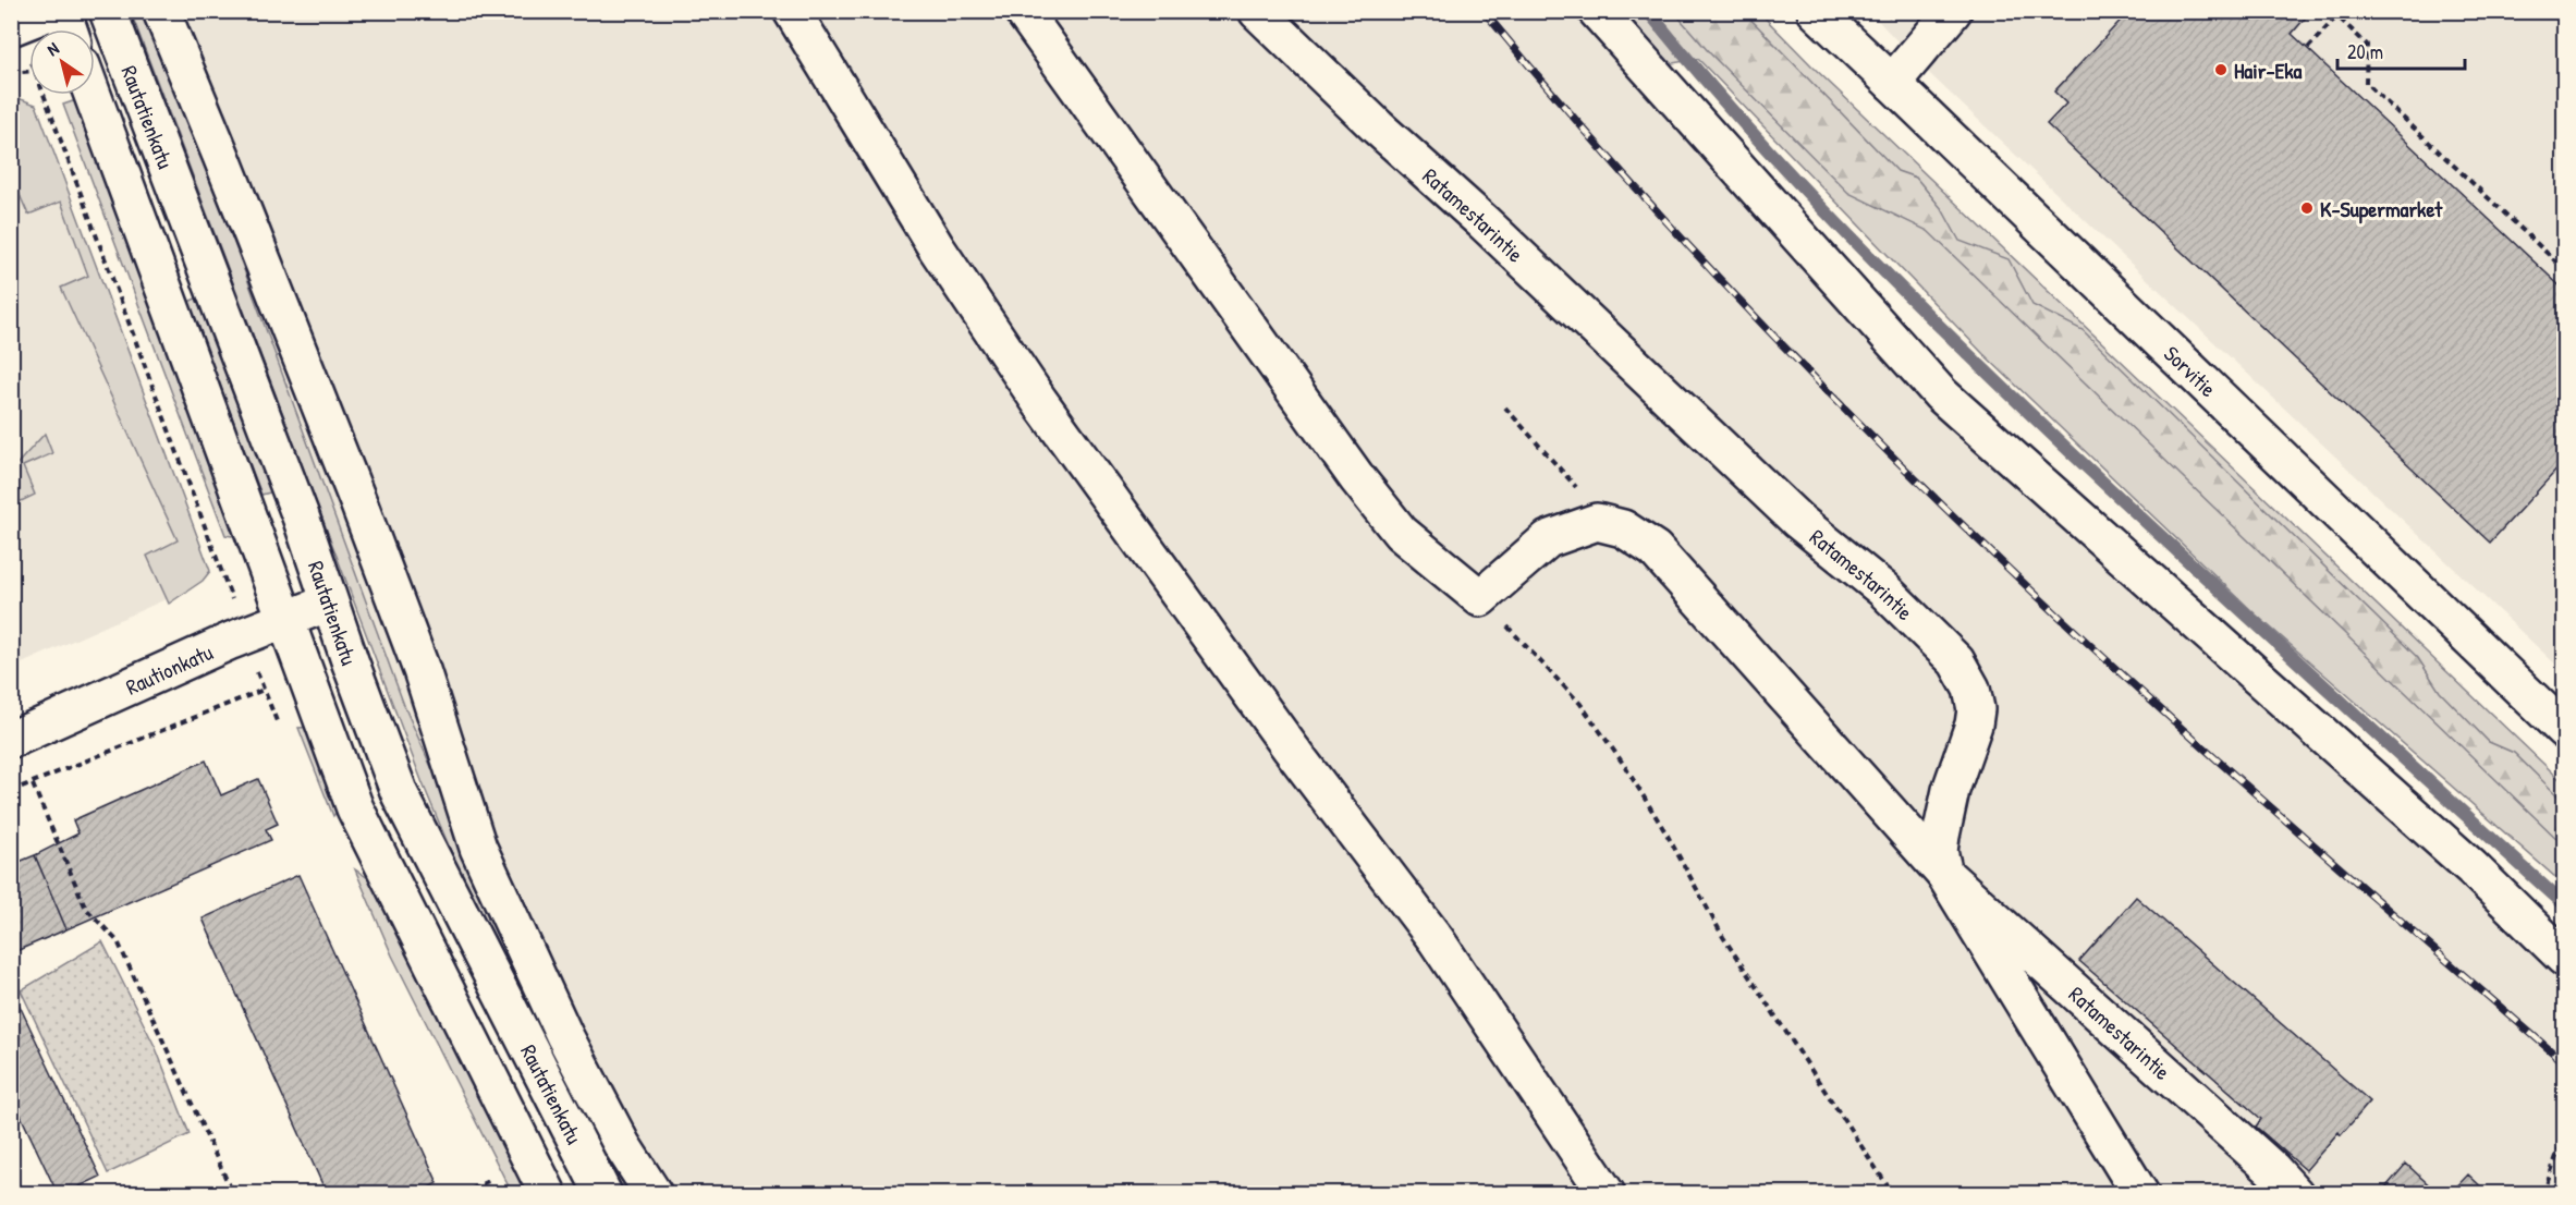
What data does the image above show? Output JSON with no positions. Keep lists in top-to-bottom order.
{
  "streets": {
    "main road": [
      "Rautatienkatu",
      "Ratamestarintie",
      "Sorvitie",
      "Rautionkatu"
    ]
  },
  "crossings": [
    ["Rautatienkatu", "Rautionkatu"]
  ],
  "places": ["Hair-Eka", "K-Supermarket"],
  "scale_bar": "20 m",
  "north": "top left"
}
